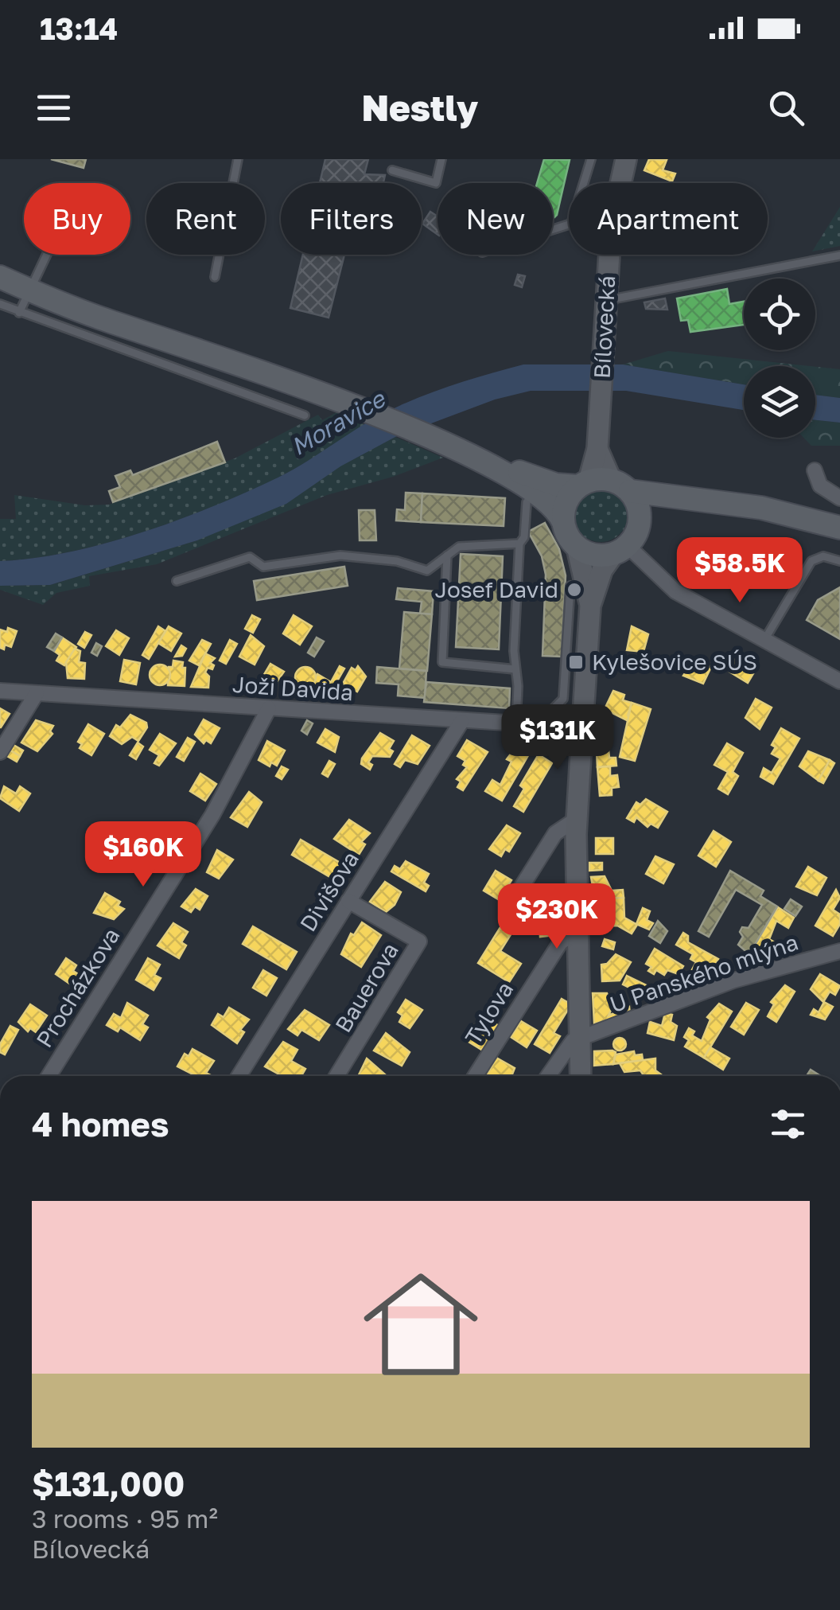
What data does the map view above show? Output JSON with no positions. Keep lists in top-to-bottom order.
{
  "streets": {
    "main road": ["Bílovecká"],
    "street": [
      "Joži Davida",
      "Divišova",
      "U Panského mlýna",
      "Procházkova",
      "Bauerova",
      "Tylova"
    ]
  },
  "crossings": [
    ["Joži Davida", "Divišova"],
    ["Joži Davida", "Procházkova"],
    ["Divišova", "Bauerova"]
  ],
  "water": ["Moravice"],
  "places": {
    "other": ["Josef David"],
    "transit": ["Kylešovice SÚS"]
  },
  "page": {
    "status": "13:14",
    "header": "Nestly",
    "chip": [
      "Buy",
      "Rent",
      "Filters",
      "New",
      "Apartment"
    ],
    "price": [
      "$58.5K",
      "$131K",
      "$160K",
      "$230K"
    ],
    "heading": "4 homes",
    "list": [
      {
        "name": "$131,000",
        "note": "3 rooms · 95 m² · Bílovecká"
      }
    ]
  }
}
